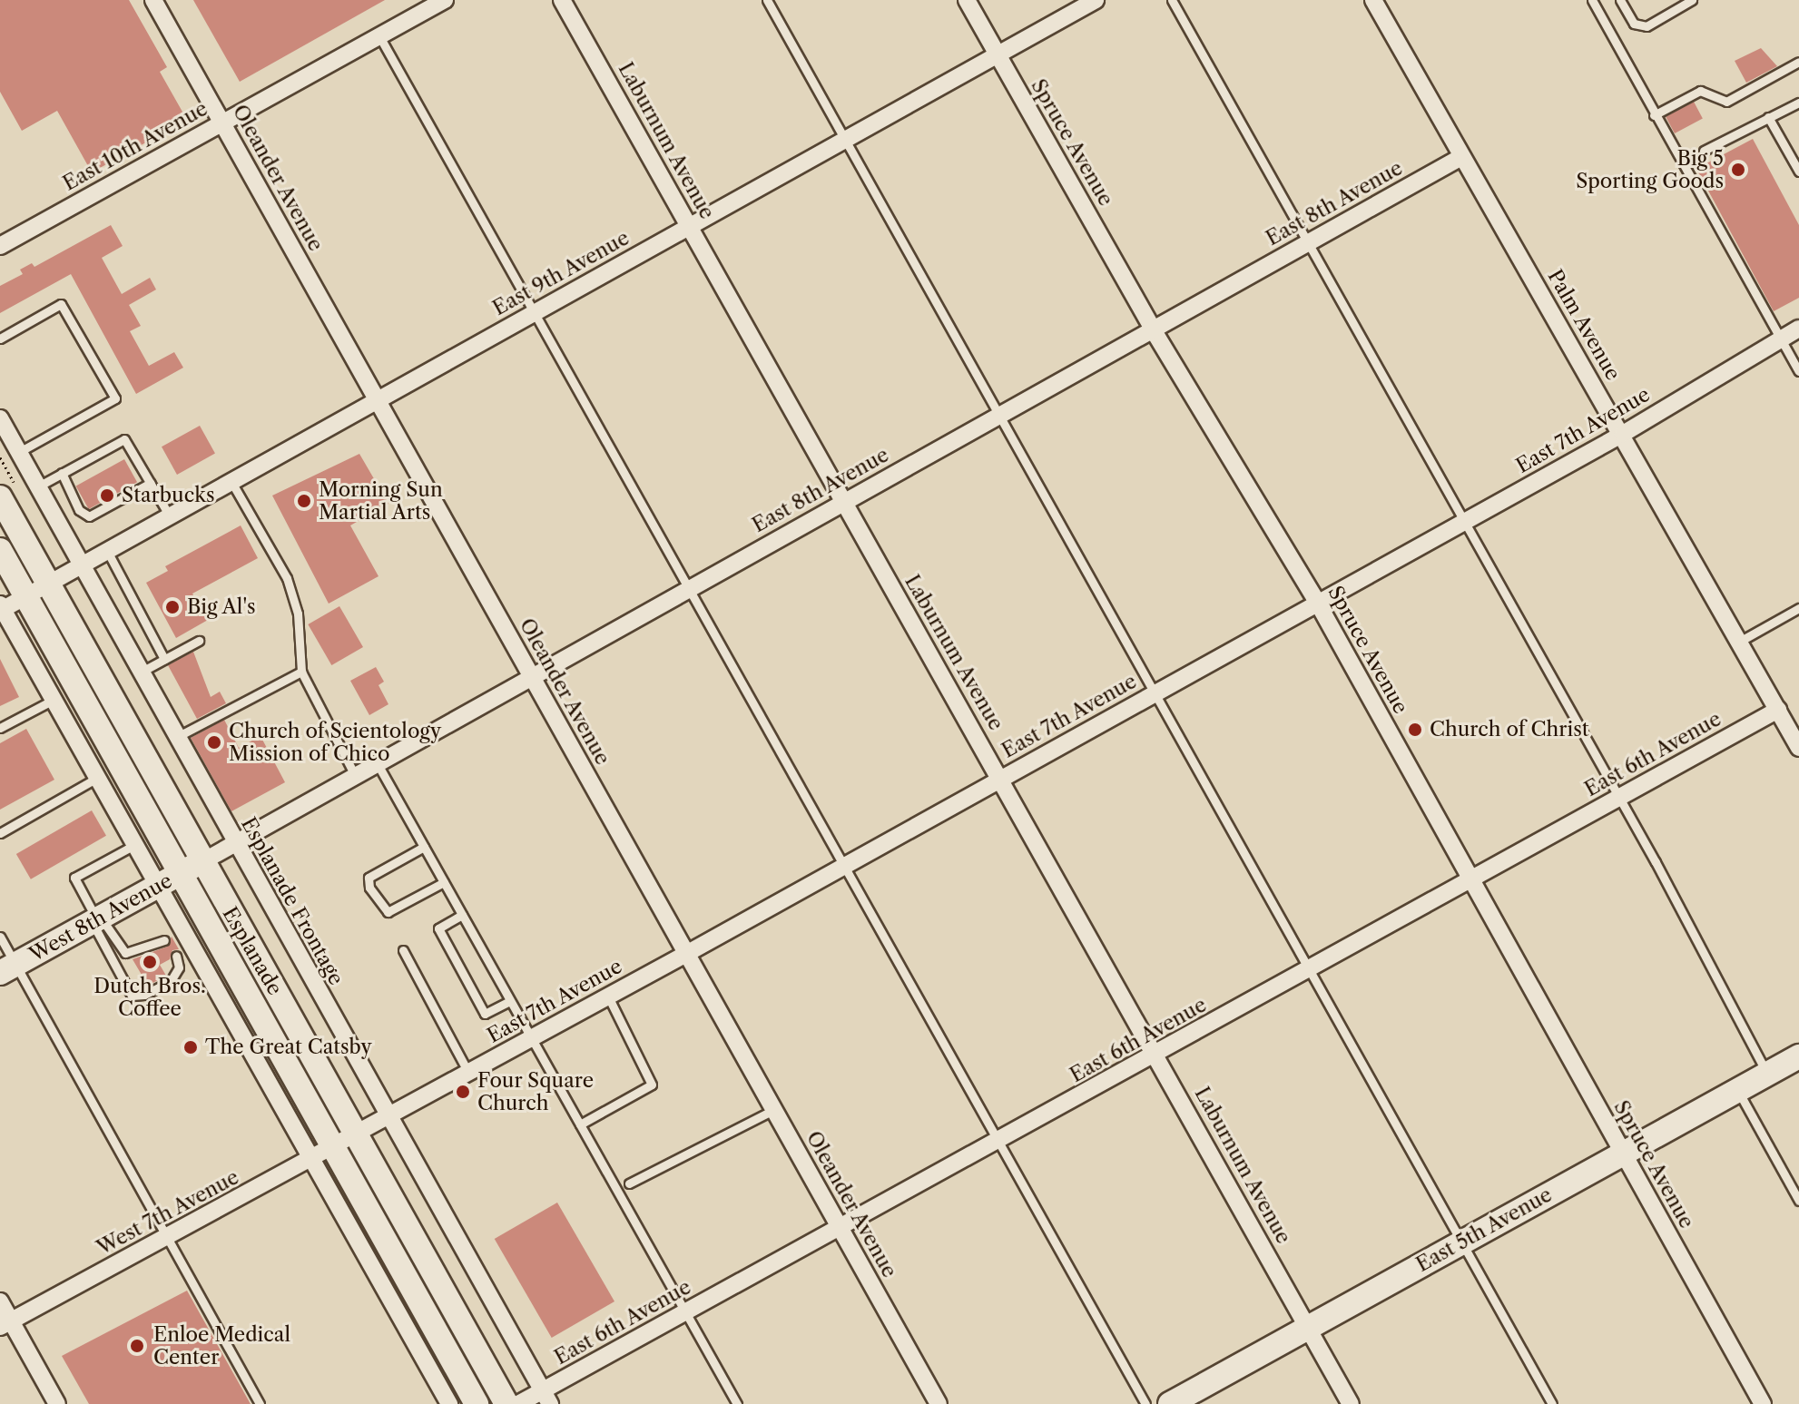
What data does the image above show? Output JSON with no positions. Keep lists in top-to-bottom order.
{
  "streets": {
    "main road": ["West 8th Avenue", "Esplanade", "East 5th Avenue"],
    "street": [
      "Laburnum Avenue",
      "Spruce Avenue",
      "East 10th Avenue",
      "Oleander Avenue",
      "East 8th Avenue",
      "East 9th Avenue",
      "Palm Avenue",
      "East 7th Avenue",
      "East 6th Avenue",
      "Esplanade Frontage",
      "West 7th Avenue"
    ]
  },
  "crossings": [
    ["Laburnum Avenue", "East 8th Avenue"],
    ["Laburnum Avenue", "East 9th Avenue"],
    ["Laburnum Avenue", "East 7th Avenue"],
    ["Laburnum Avenue", "East 6th Avenue"],
    ["Laburnum Avenue", "East 5th Avenue"],
    ["Spruce Avenue", "East 8th Avenue"],
    ["Spruce Avenue", "East 9th Avenue"],
    ["Spruce Avenue", "East 7th Avenue"],
    ["Spruce Avenue", "East 6th Avenue"],
    ["Spruce Avenue", "East 5th Avenue"],
    ["East 10th Avenue", "Oleander Avenue"],
    ["Oleander Avenue", "East 8th Avenue"],
    ["Oleander Avenue", "East 9th Avenue"],
    ["Oleander Avenue", "East 7th Avenue"],
    ["Oleander Avenue", "East 6th Avenue"],
    ["East 8th Avenue", "Palm Avenue"],
    ["East 8th Avenue", "Esplanade Frontage"],
    ["East 8th Avenue", "West 8th Avenue"],
    ["East 8th Avenue", "Esplanade"],
    ["East 9th Avenue", "Esplanade Frontage"],
    ["East 9th Avenue", "Esplanade"],
    ["Palm Avenue", "East 7th Avenue"],
    ["Palm Avenue", "East 6th Avenue"],
    ["East 7th Avenue", "Esplanade Frontage"],
    ["East 7th Avenue", "Esplanade"],
    ["East 7th Avenue", "West 7th Avenue"],
    ["East 6th Avenue", "Esplanade Frontage"],
    ["West 8th Avenue", "Esplanade"],
    ["Esplanade", "West 7th Avenue"]
  ],
  "places": [
    "Big 5 Sporting Goods",
    "Starbucks",
    "Morning Sun Martial Arts",
    "Big Al's",
    "Church of Christ",
    "Church of Scientology Mission of Chico",
    "Dutch Bros. Coffee",
    "The Great Catsby",
    "Four Square Church",
    "Enloe Medical Center"
  ]
}
